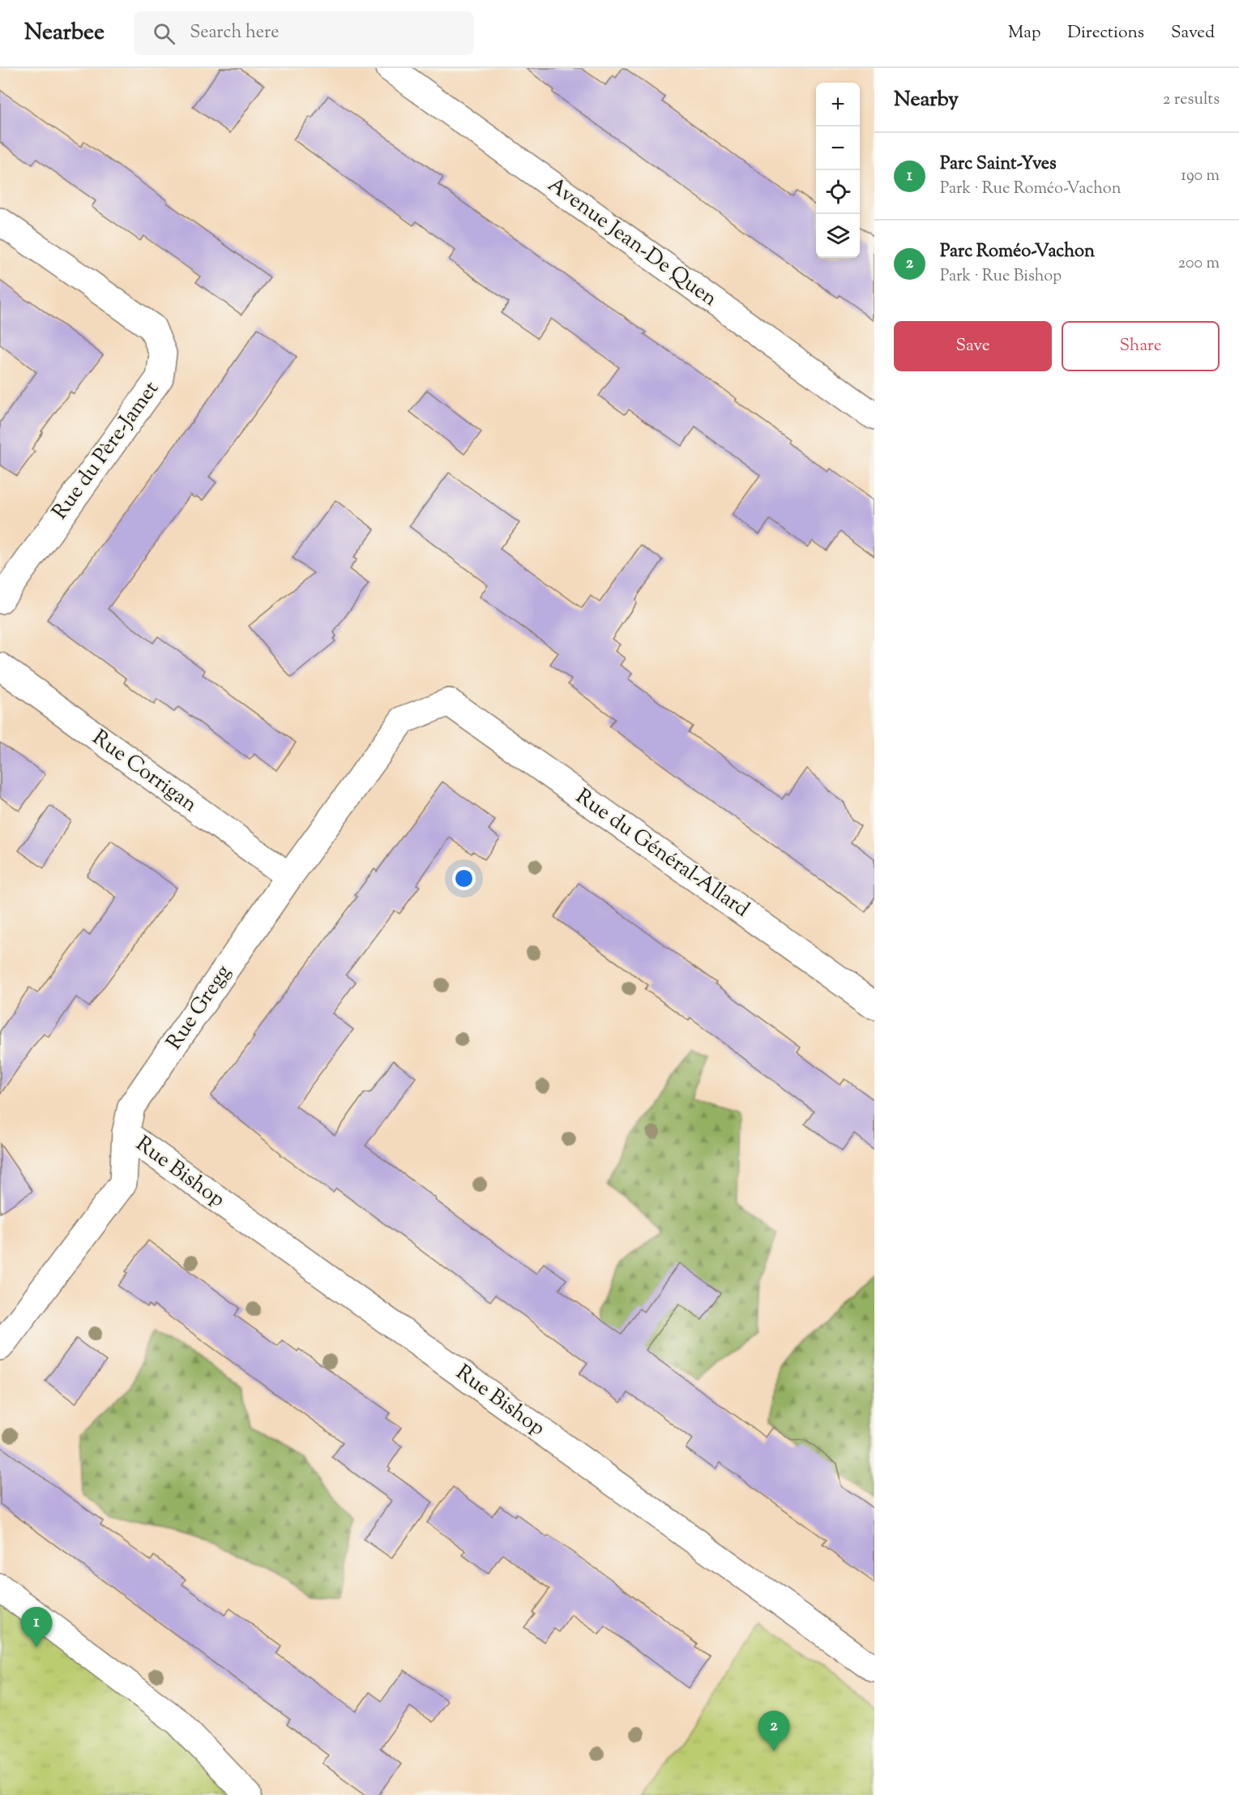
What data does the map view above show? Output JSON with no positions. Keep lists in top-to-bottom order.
{
  "streets": {
    "street": [
      "Avenue Jean-De Quen",
      "Rue du Père-Jamet",
      "Rue Corrigan",
      "Rue du Général-Allard",
      "Rue Gregg",
      "Rue Bishop"
    ]
  },
  "crossings": [
    ["Rue Corrigan", "Rue Gregg"],
    ["Rue du Général-Allard", "Rue Gregg"],
    ["Rue Gregg", "Rue Bishop"]
  ],
  "page": {
    "header": "Nearbee",
    "search": "Search here",
    "nav": ["Map", "Directions", "Saved"],
    "heading": ["Nearby", "2 results"],
    "map_buttons": ["+", "−"],
    "list": [
      {
        "mark": "1",
        "name": "Parc Saint-Yves",
        "note": "Park · Rue Roméo-Vachon",
        "value": "190 m"
      },
      {
        "mark": "2",
        "name": "Parc Roméo-Vachon",
        "note": "Park · Rue Bishop",
        "value": "200 m"
      }
    ],
    "buttons": ["Save", "Share"],
    "pins": ["1", "2"]
  }
}
